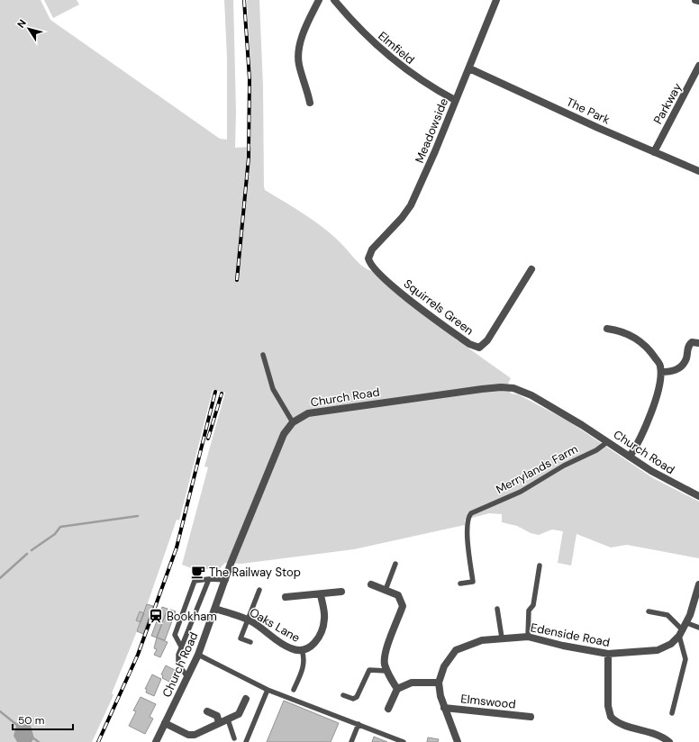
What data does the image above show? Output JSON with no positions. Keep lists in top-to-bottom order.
{
  "streets": {
    "street": [
      "Elmfield",
      "Parkway",
      "The Park",
      "Meadowside",
      "Squirrels Green",
      "Church Road",
      "Oaks Lane",
      "Edenside Road",
      "Elmswood"
    ],
    "lane": ["Merrylands Farm"]
  },
  "crossings": [
    ["Elmfield", "Meadowside"],
    ["Parkway", "The Park"],
    ["The Park", "Meadowside"],
    ["Meadowside", "Squirrels Green"],
    ["Church Road", "Merrylands Farm"],
    ["Church Road", "Oaks Lane"],
    ["Edenside Road", "Elmswood"]
  ],
  "places": {
    "cafe": ["The Railway Stop"],
    "station": ["Bookham"]
  },
  "scale_bar": "50 m",
  "north": "top left"
}
